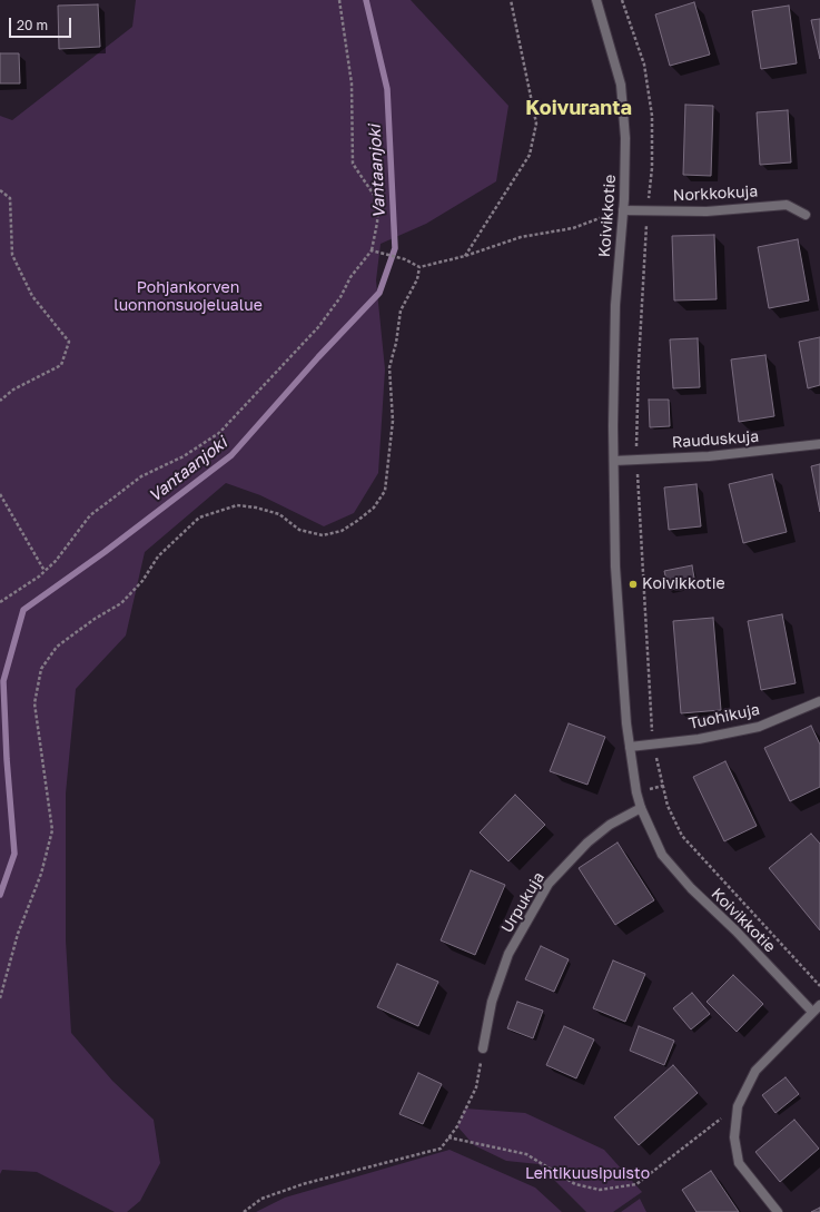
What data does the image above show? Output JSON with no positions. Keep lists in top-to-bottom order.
{
  "streets": {
    "street": [
      "Norkkokuja",
      "Koivikkotie",
      "Rauduskuja",
      "Tuohikuja",
      "Urpukuja"
    ]
  },
  "crossings": [
    ["Norkkokuja", "Koivikkotie"],
    ["Koivikkotie", "Rauduskuja"],
    ["Koivikkotie", "Tuohikuja"],
    ["Koivikkotie", "Urpukuja"]
  ],
  "districts": ["Koivuranta"],
  "water": ["Vantaanjoki"],
  "parks": ["Pohjankorven luonnonsuojelualue", "Lehtikuusipuisto"],
  "places": ["Koivikkotie"],
  "scale_bar": "20 m"
}
